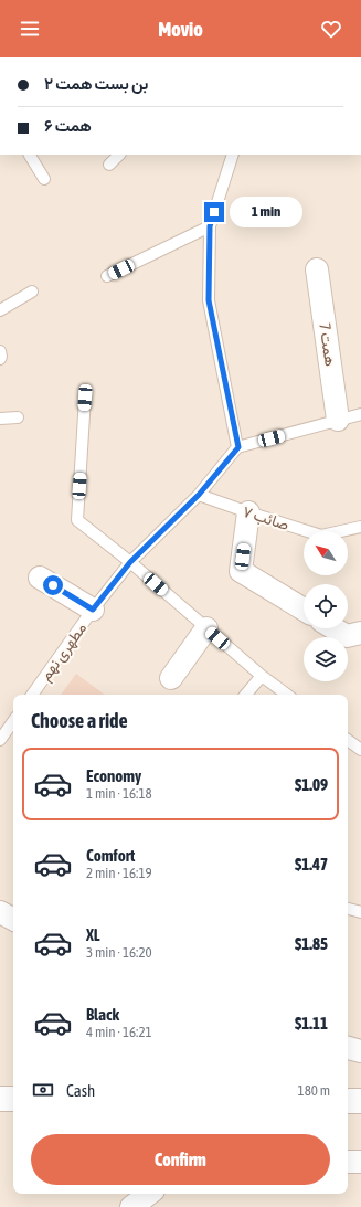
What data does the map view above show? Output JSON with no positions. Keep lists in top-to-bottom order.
{
  "streets": {
    "street": ["همت 7"],
    "lane": ["صائب ۷", "مطهری نهم"]
  },
  "crossings": [
    ["صائب ۷", "مطهری نهم"]
  ],
  "north": "top left",
  "page": {
    "header": "Movio",
    "banner": ["بن بست همت ۲", "همت ۶"],
    "bubble": "1 min",
    "heading": "Choose a ride",
    "list": [
      {
        "name": "Economy",
        "note": "1 min · 16:18",
        "value": "$1.09"
      },
      {
        "name": "Comfort",
        "note": "2 min · 16:19",
        "value": "$1.47"
      },
      {
        "name": "XL",
        "note": "3 min · 16:20",
        "value": "$1.85"
      },
      {
        "name": "Black",
        "note": "4 min · 16:21",
        "value": "$1.11"
      }
    ],
    "pay": ["Cash", "180 m"],
    "buttons": "Confirm"
  }
}
